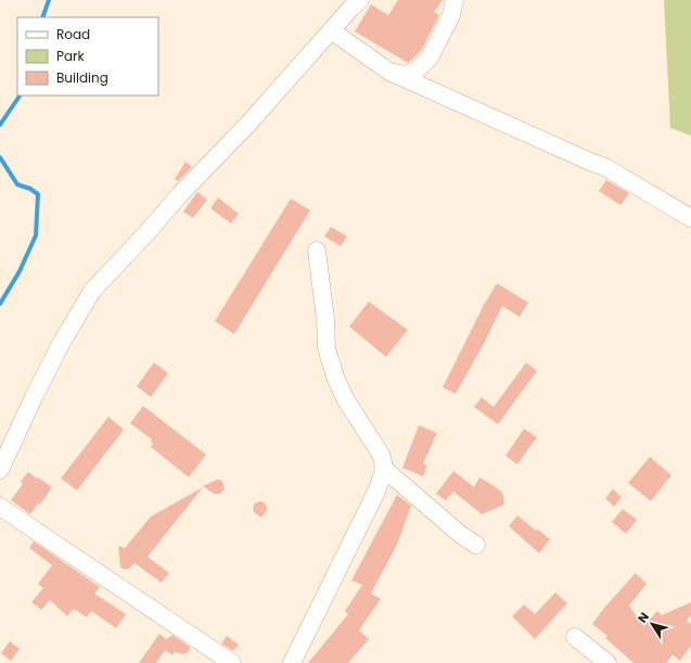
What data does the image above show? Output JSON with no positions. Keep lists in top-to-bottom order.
{
  "legend": ["Road", "Park", "Building"],
  "north": "top left"
}
